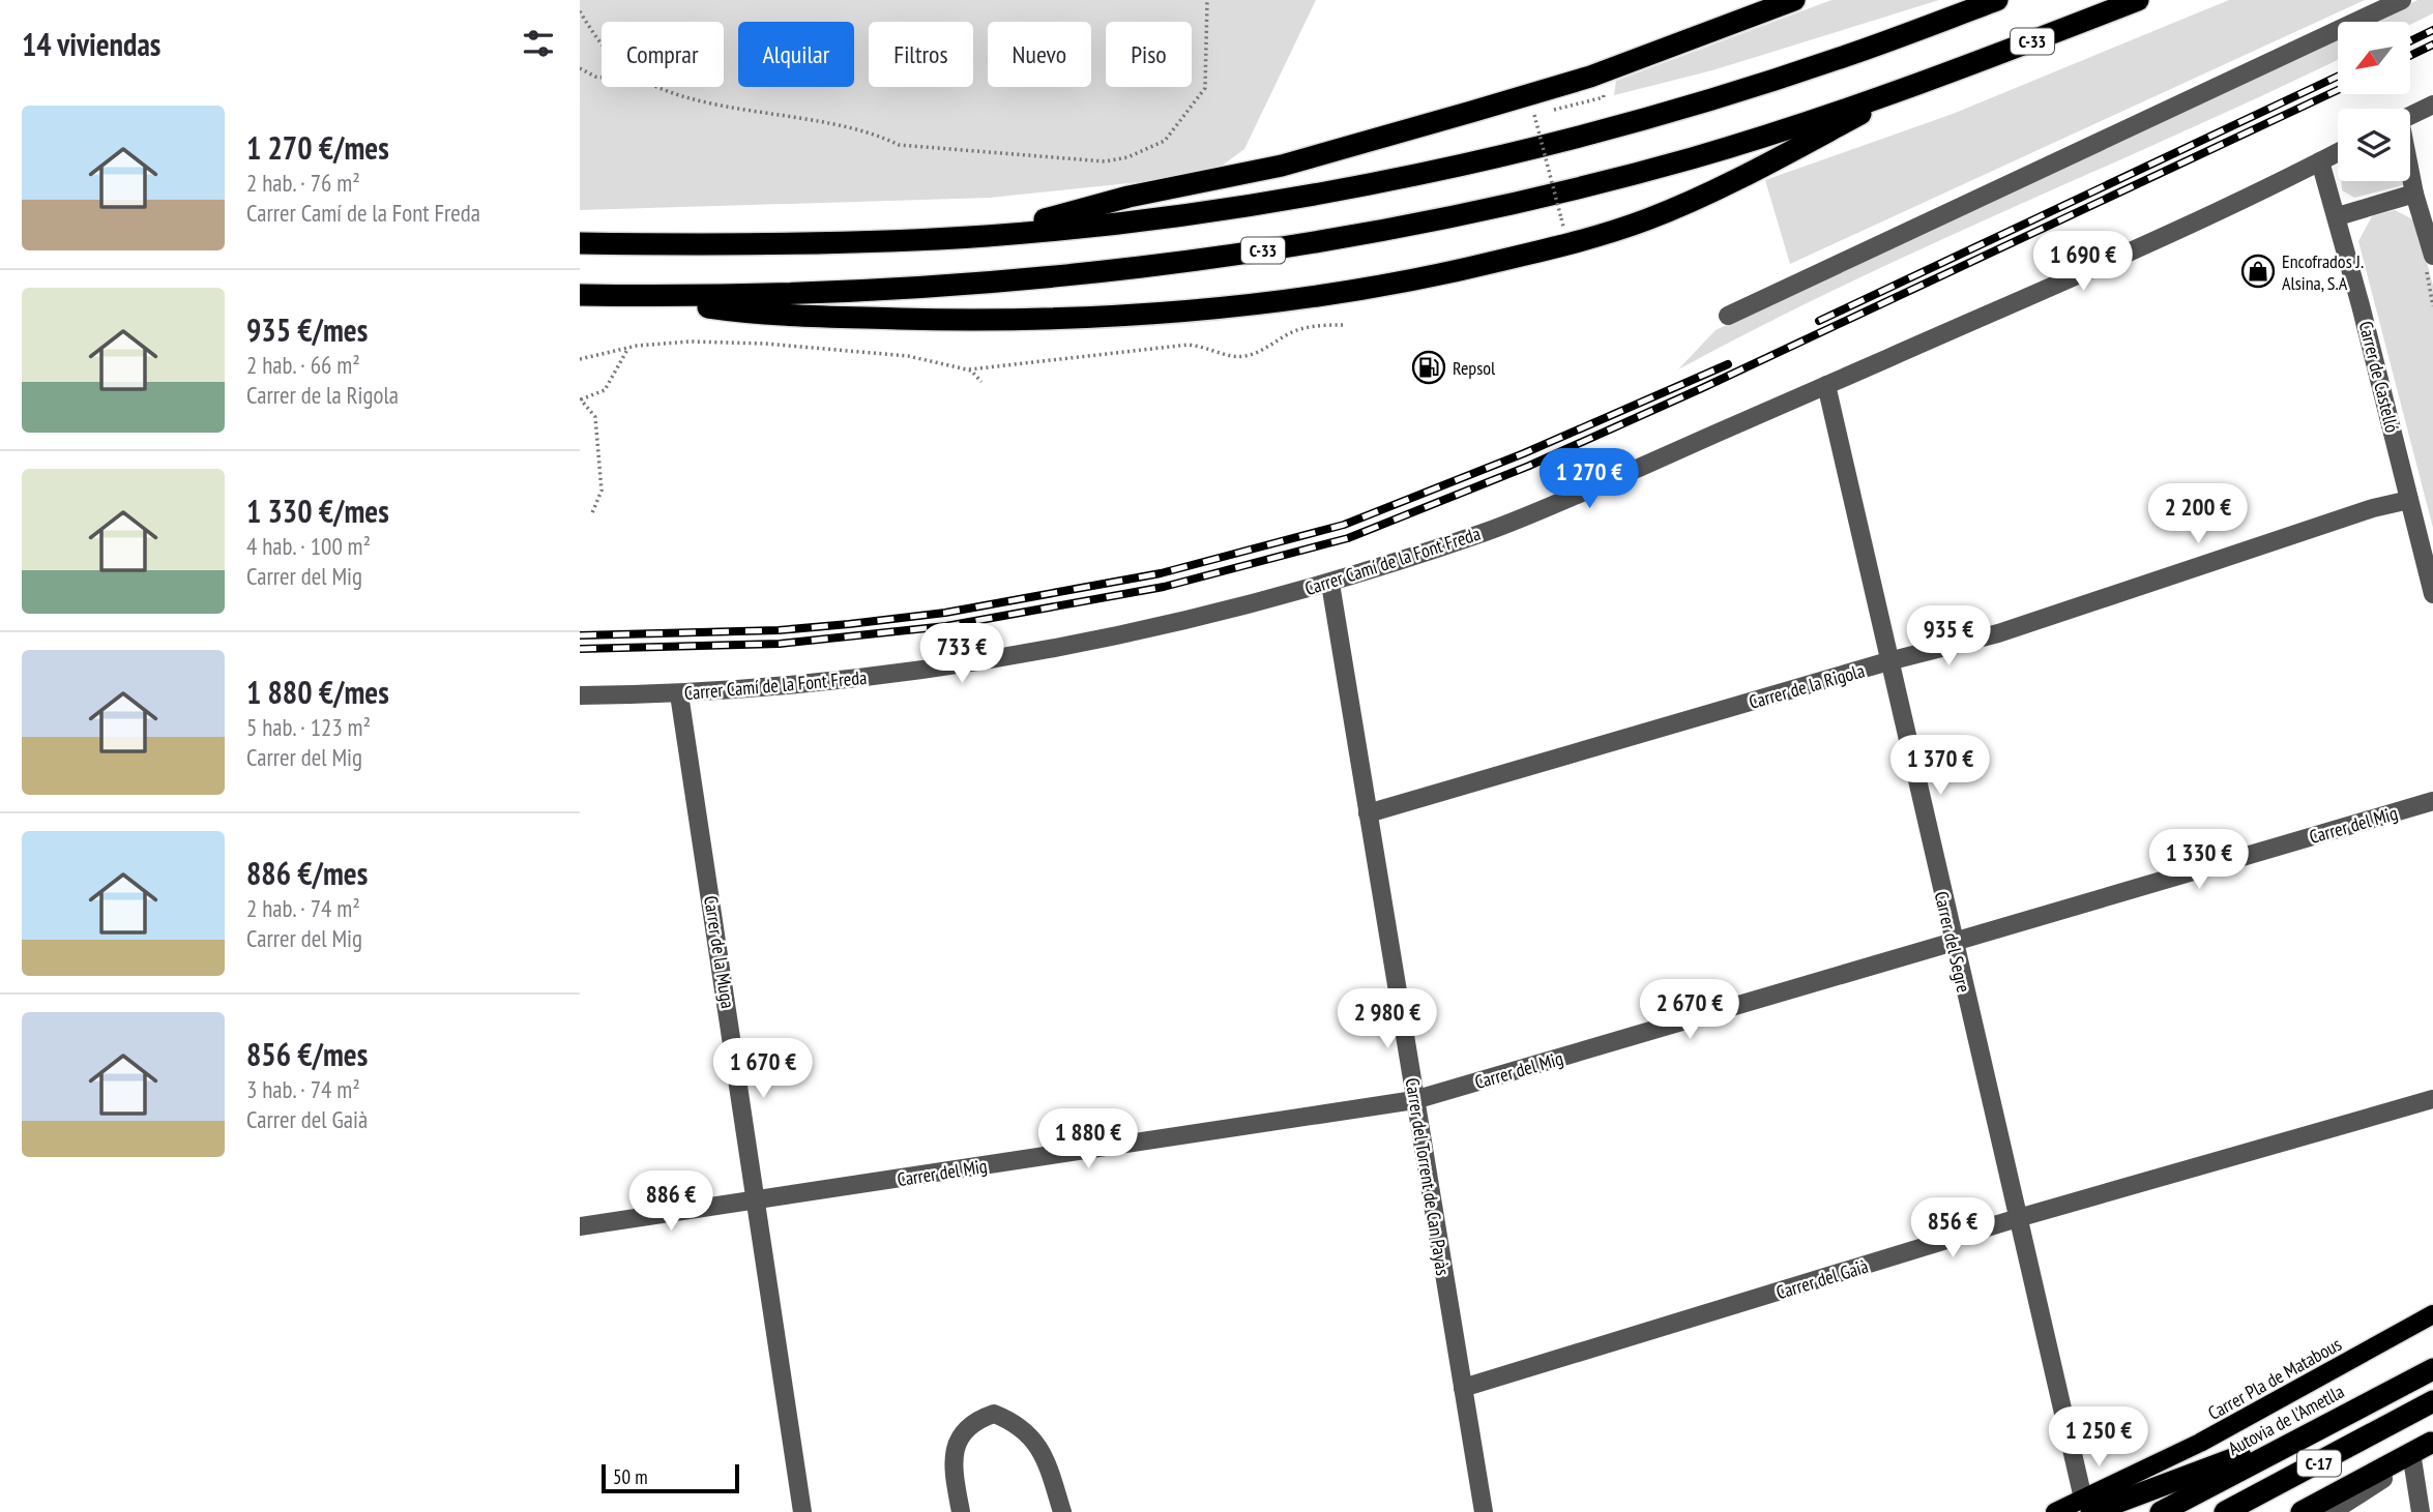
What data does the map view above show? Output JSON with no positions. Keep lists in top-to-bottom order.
{
  "streets": {
    "highway": ["C-33", "Autovia de l'Ametlla", "C-17"],
    "main road": ["Carrer Pla de Matabous"],
    "street": [
      "Carrer de Castelló",
      "Carrer Camí de la Font Freda",
      "Carrer de la Rigola",
      "Carrer del Mig",
      "Carrer del Segre",
      "Carrer de la Muga",
      "Carrer del Torrent de Can Payàs",
      "Carrer del Gaià"
    ]
  },
  "crossings": [
    ["Carrer de Castelló", "Carrer Camí de la Font Freda"],
    ["Carrer de Castelló", "Carrer de la Rigola"],
    ["Carrer Camí de la Font Freda", "Carrer del Segre"],
    ["Carrer Camí de la Font Freda", "Carrer de la Muga"],
    ["Carrer Camí de la Font Freda", "Carrer del Torrent de Can Payàs"],
    ["Carrer de la Rigola", "Carrer del Segre"],
    ["Carrer de la Rigola", "Carrer del Torrent de Can Payàs"],
    ["Carrer del Mig", "Carrer del Segre"],
    ["Carrer del Mig", "Carrer de la Muga"],
    ["Carrer del Mig", "Carrer del Torrent de Can Payàs"],
    ["Carrer del Segre", "Carrer del Gaià"],
    ["Carrer del Segre", "Carrer Pla de Matabous"],
    ["Carrer del Torrent de Can Payàs", "Carrer del Gaià"]
  ],
  "places": {
    "shop": ["Encofrados J. Alsina, S.A"],
    "fuel station": ["Repsol"]
  },
  "scale_bar": "50 m",
  "north": "bottom left",
  "page": {
    "heading": "14 viviendas",
    "chip": [
      "Comprar",
      "Alquilar",
      "Filtros",
      "Nuevo",
      "Piso"
    ],
    "list": [
      {
        "name": "1 270 €/mes",
        "note": "2 hab. · 76 m² · Carrer Camí de la Font Freda"
      },
      {
        "name": "935 €/mes",
        "note": "2 hab. · 66 m² · Carrer de la Rigola"
      },
      {
        "name": "1 330 €/mes",
        "note": "4 hab. · 100 m² · Carrer del Mig"
      },
      {
        "name": "1 880 €/mes",
        "note": "5 hab. · 123 m² · Carrer del Mig"
      },
      {
        "name": "886 €/mes",
        "note": "2 hab. · 74 m² · Carrer del Mig"
      },
      {
        "name": "856 €/mes",
        "note": "3 hab. · 74 m² · Carrer del Gaià"
      }
    ],
    "price": [
      "1 690 €",
      "1 270 €",
      "2 200 €",
      "935 €",
      "733 €",
      "1 370 €",
      "1 330 €",
      "2 670 €",
      "2 980 €",
      "1 670 €",
      "1 880 €",
      "886 €",
      "856 €",
      "1 250 €"
    ],
    "scale": "50 m"
  }
}
